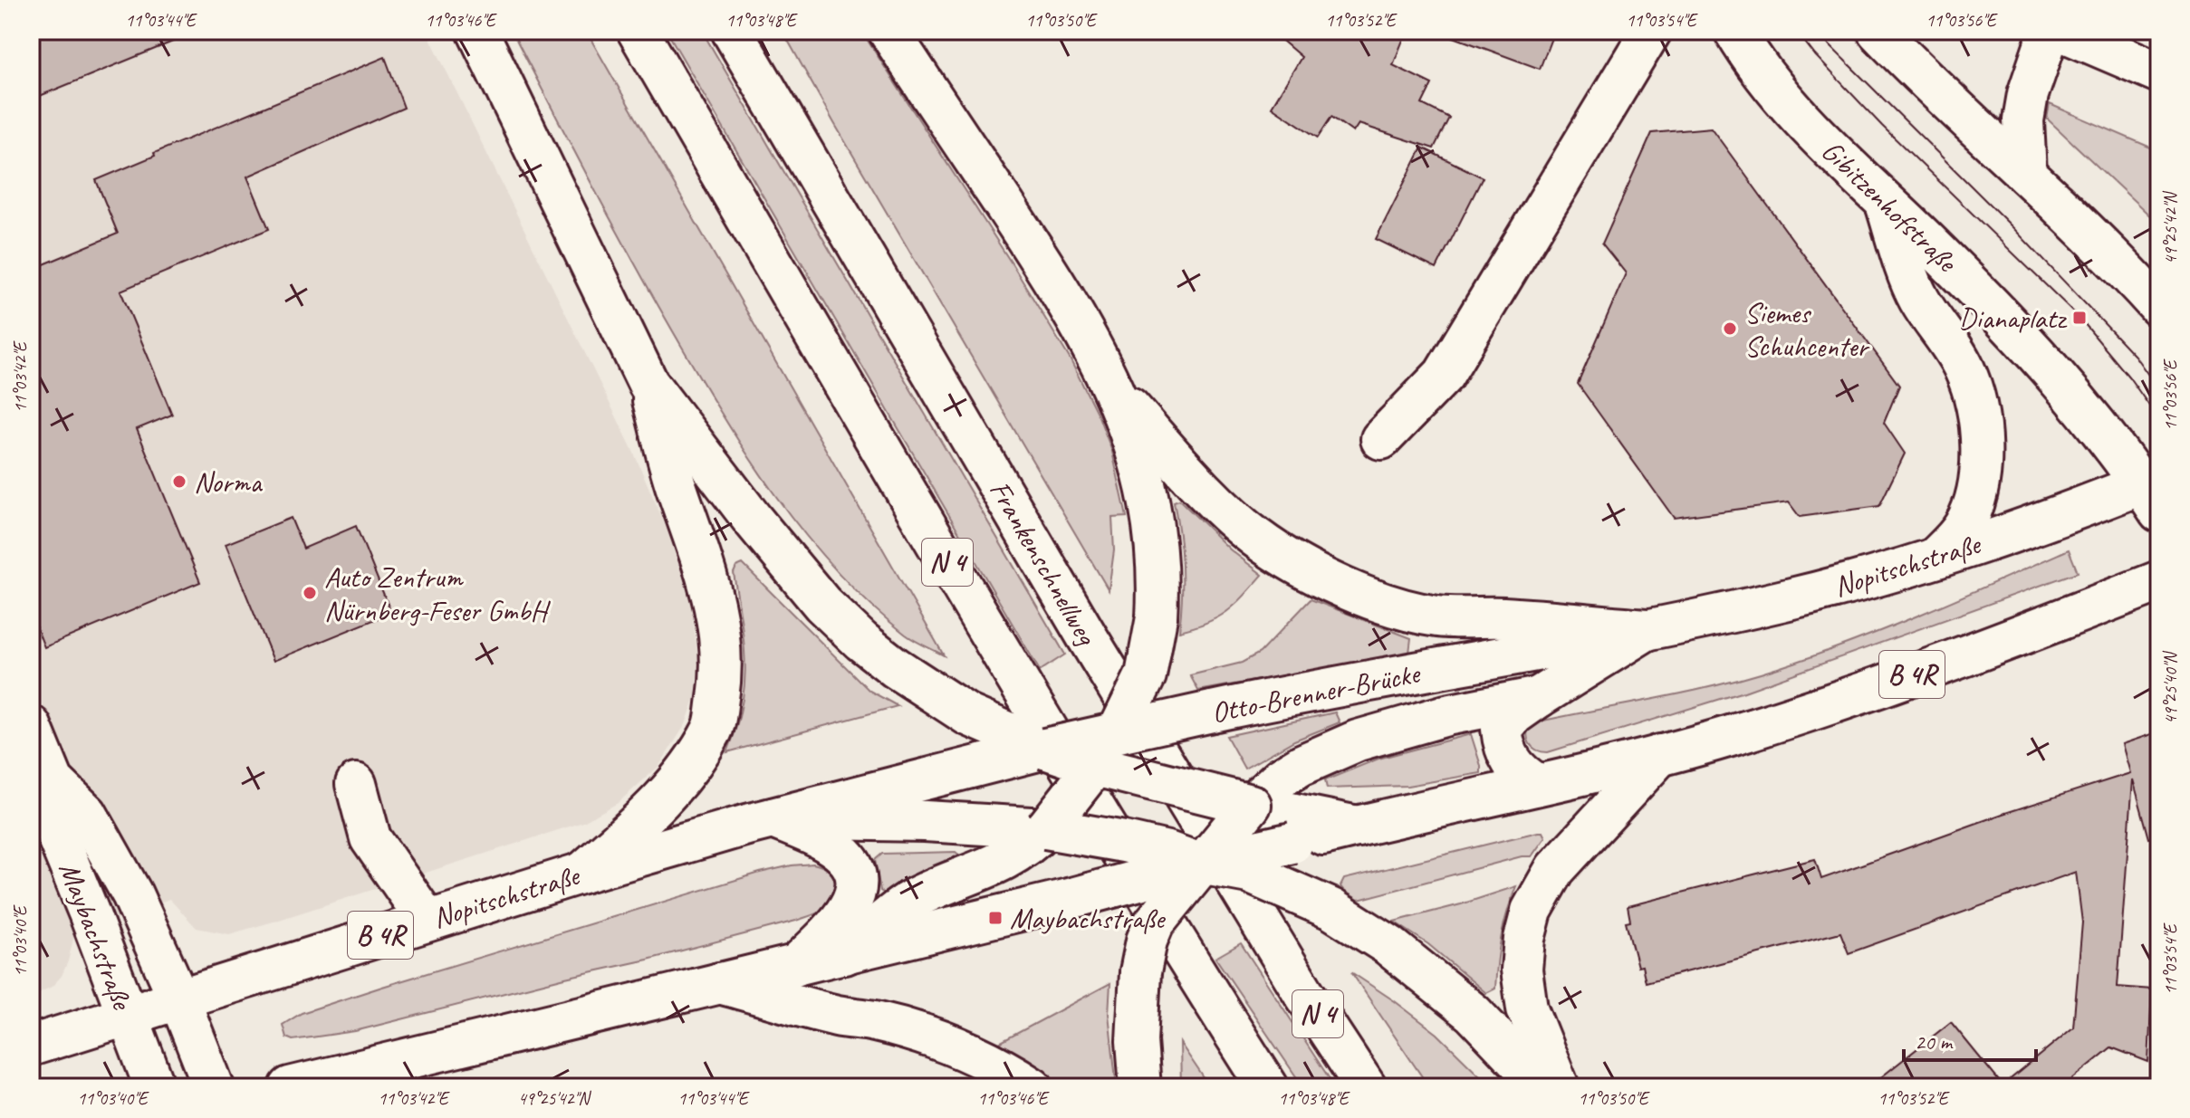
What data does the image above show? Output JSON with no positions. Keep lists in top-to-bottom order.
{
  "streets": {
    "main road": [
      "Gibitzenhofstraße",
      "N 4",
      "Frankenschnellweg",
      "Nopitschstraße",
      "B 4R",
      "Otto-Brenner-Brücke",
      "Maybachstraße"
    ]
  },
  "crossings": [
    ["Gibitzenhofstraße", "Nopitschstraße"],
    ["Nopitschstraße", "Otto-Brenner-Brücke"],
    ["Nopitschstraße", "Maybachstraße"]
  ],
  "places": {
    "transit": ["Dianaplatz", "Maybachstraße"],
    "other": ["Siemes Schuhcenter", "Norma", "Auto Zentrum Nürnberg-Feser GmbH"]
  },
  "scale_bar": "20 m",
  "coordinates": [
    "11°03'44\"E",
    "11°03'46\"E",
    "11°03'48\"E",
    "11°03'50\"E",
    "11°03'52\"E",
    "11°03'54\"E",
    "11°03'56\"E",
    "49°25'42\"N",
    "11°03'42\"E",
    "49°25'40\"N",
    "11°03'40\"E"
  ]
}
